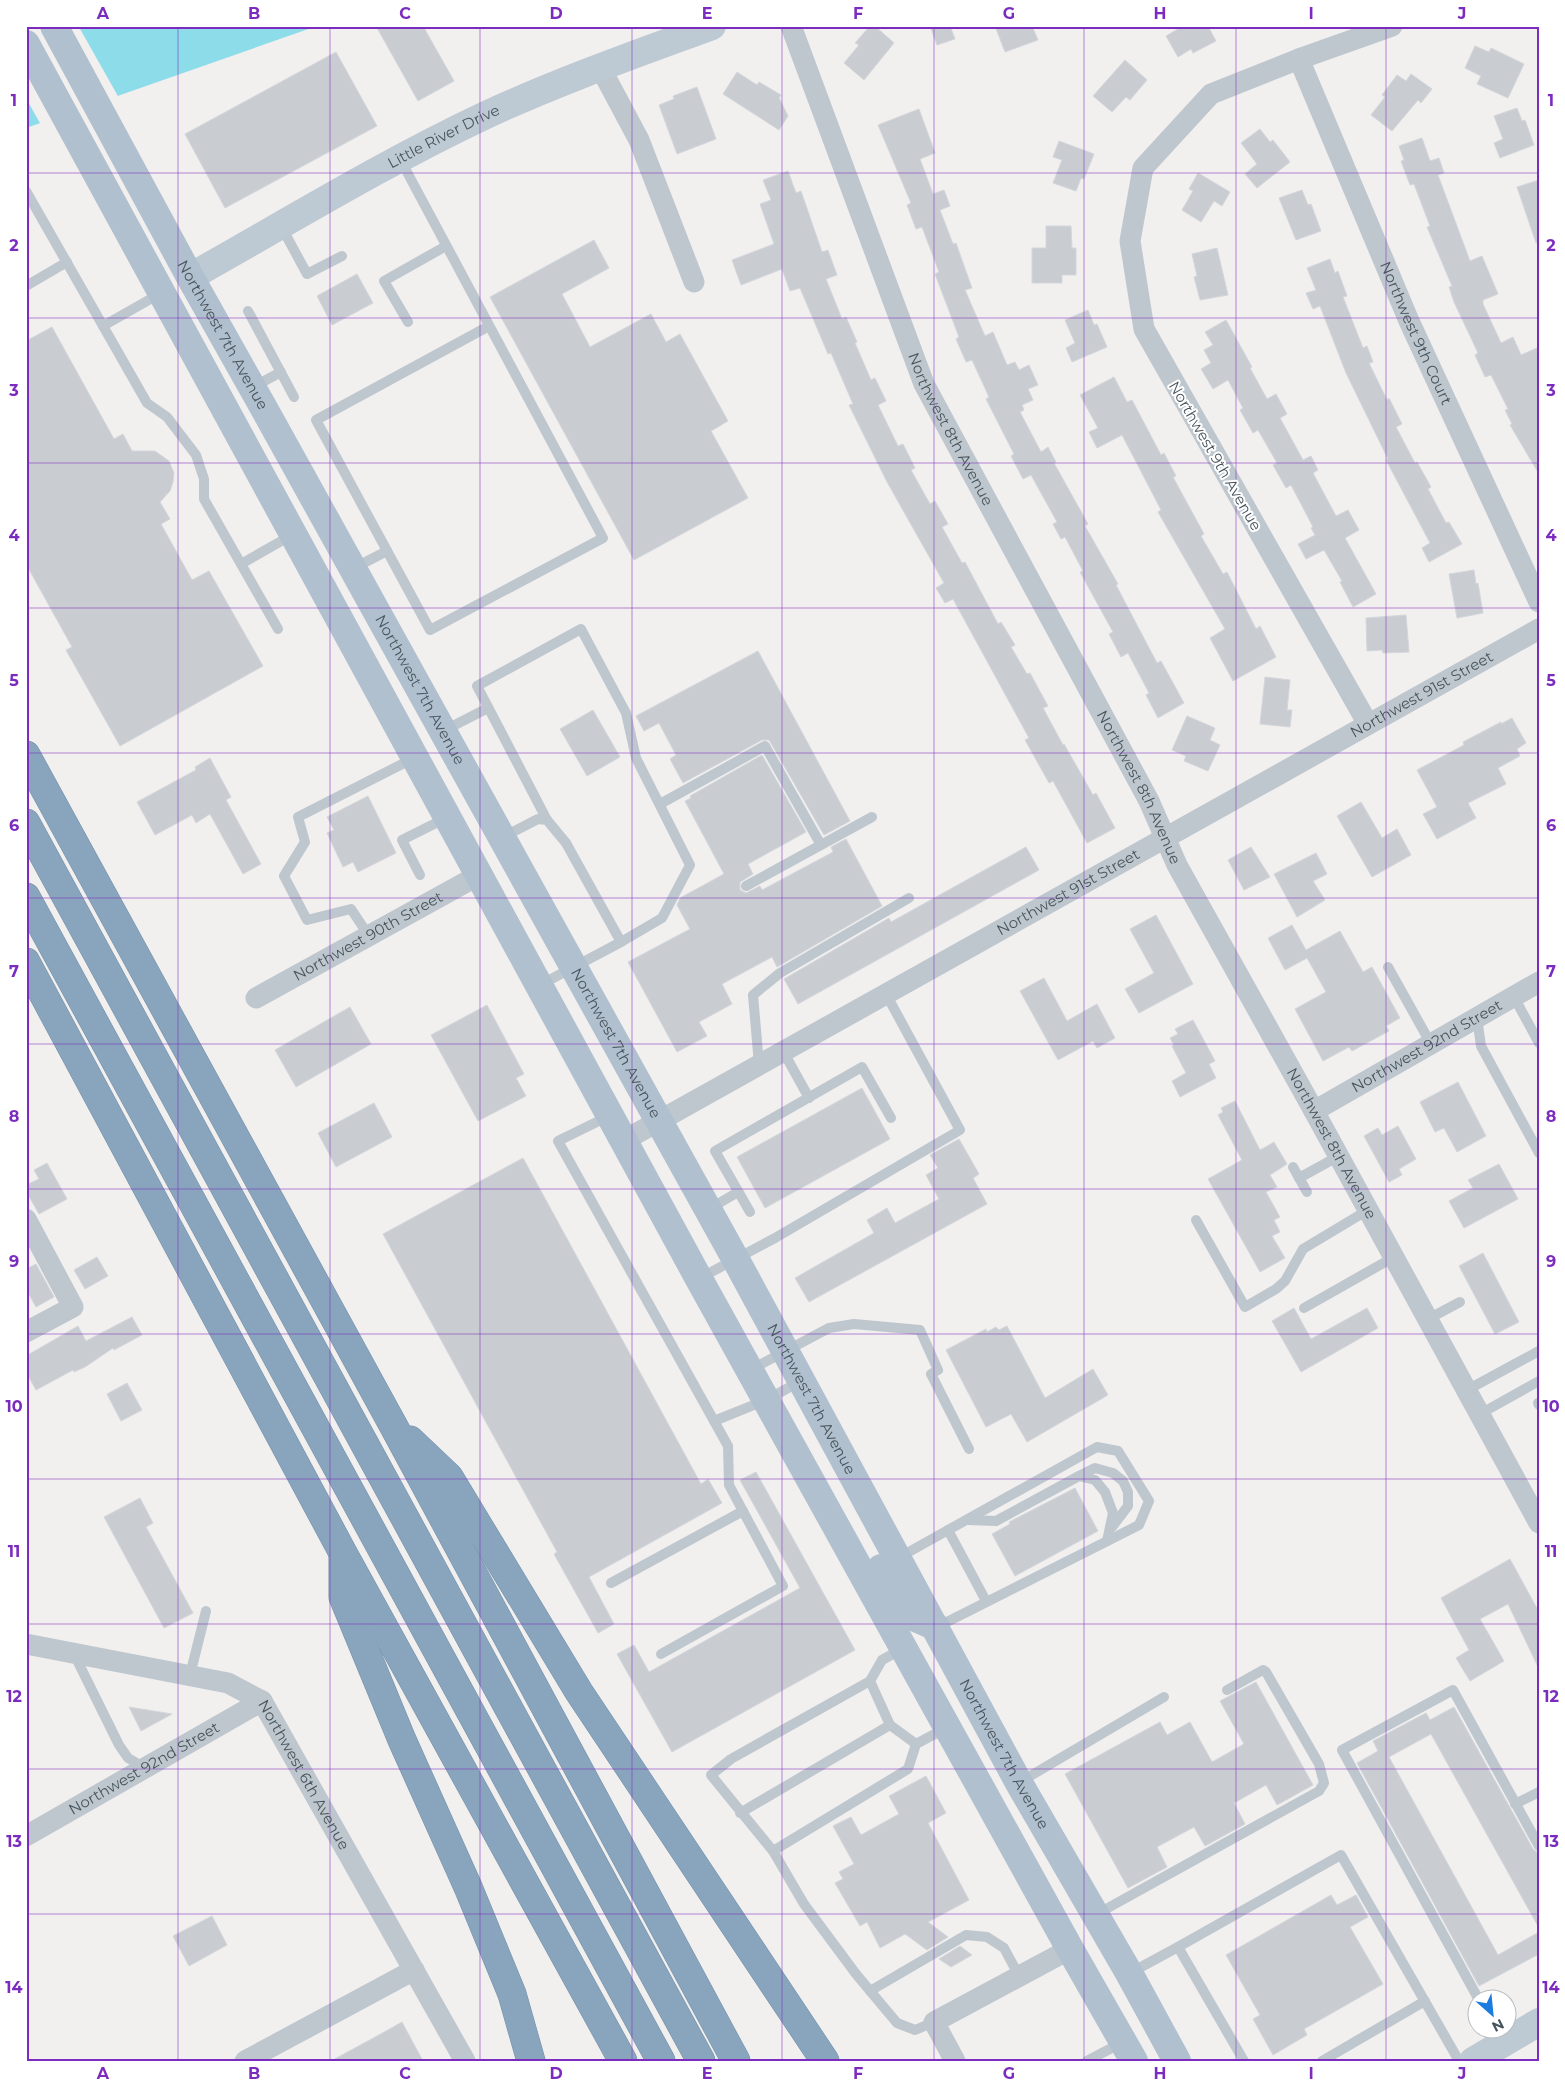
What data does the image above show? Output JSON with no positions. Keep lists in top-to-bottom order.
{
  "streets": {
    "main road": ["Northwest 7th Avenue"],
    "street": [
      "Little River Drive",
      "Northwest 9th Court",
      "Northwest 8th Avenue",
      "Northwest 9th Avenue",
      "Northwest 91st Street",
      "Northwest 90th Street",
      "Northwest 92nd Street",
      "Northwest 6th Avenue"
    ]
  },
  "crossings": [
    ["Little River Drive", "Northwest 7th Avenue"],
    ["Northwest 9th Court", "Northwest 9th Avenue"],
    ["Northwest 7th Avenue", "Northwest 91st Street"],
    ["Northwest 8th Avenue", "Northwest 91st Street"],
    ["Northwest 8th Avenue", "Northwest 92nd Street"],
    ["Northwest 9th Avenue", "Northwest 91st Street"],
    ["Northwest 92nd Street", "Northwest 6th Avenue"]
  ],
  "north": "bottom right",
  "grid": {
    "columns": [
      "A",
      "B",
      "C",
      "D",
      "E",
      "F",
      "G",
      "H",
      "I",
      "J"
    ],
    "rows": [
      "1",
      "2",
      "3",
      "4",
      "5",
      "6",
      "7",
      "8",
      "9",
      "10",
      "11",
      "12",
      "13",
      "14"
    ]
  }
}
